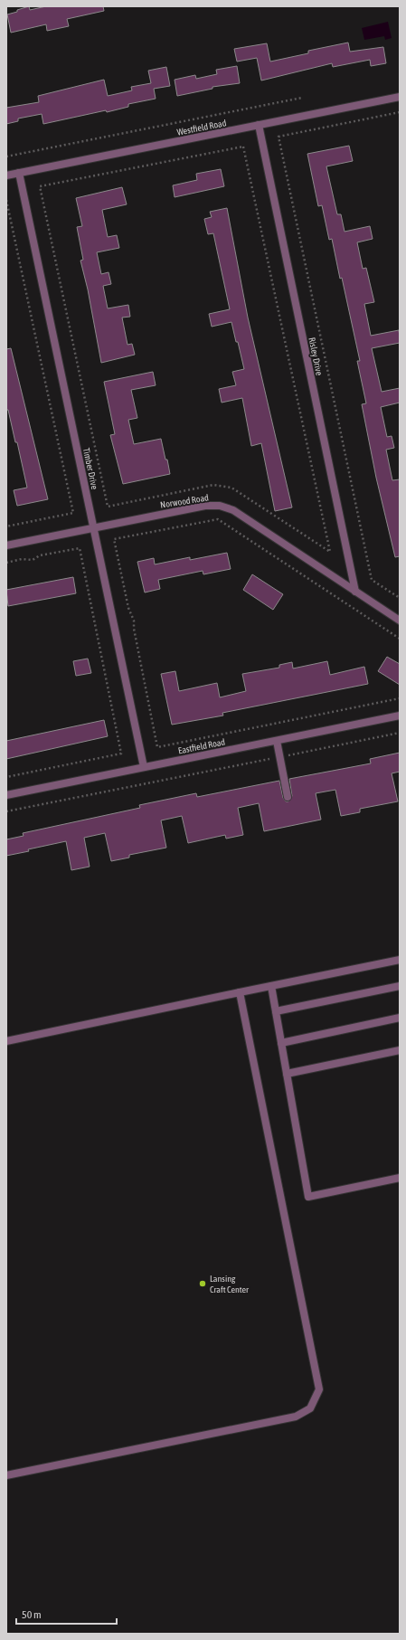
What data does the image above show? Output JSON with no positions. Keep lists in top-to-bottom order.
{
  "streets": {
    "street": [
      "Westfield Road",
      "Risley Drive",
      "Timber Drive",
      "Norwood Road",
      "Eastfield Road"
    ]
  },
  "crossings": [
    ["Westfield Road", "Risley Drive"],
    ["Westfield Road", "Timber Drive"],
    ["Risley Drive", "Norwood Road"],
    ["Timber Drive", "Norwood Road"],
    ["Timber Drive", "Eastfield Road"]
  ],
  "places": ["Lansing Craft Center"],
  "scale_bar": "50 m"
}
